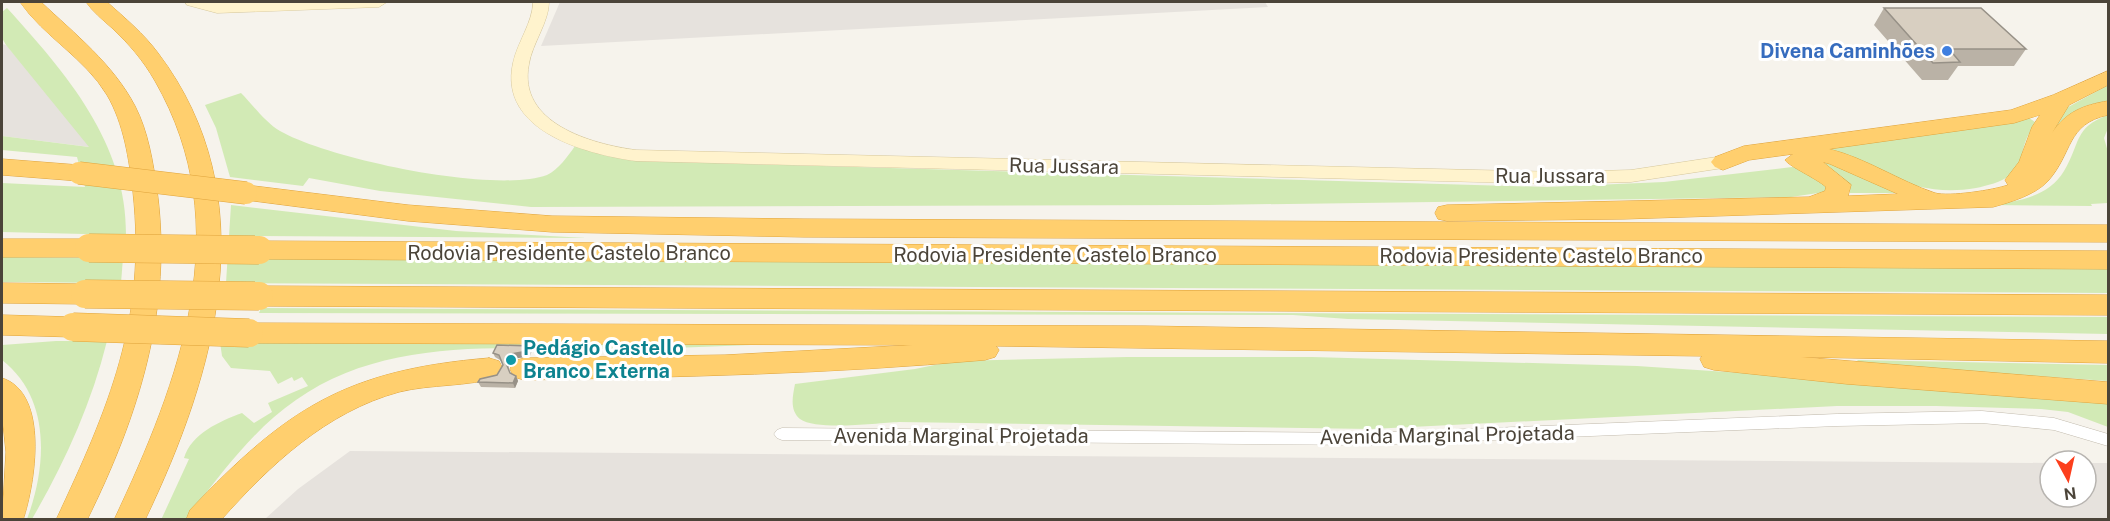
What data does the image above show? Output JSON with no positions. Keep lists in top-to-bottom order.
{
  "streets": {
    "highway": ["Rodovia Presidente Castelo Branco"],
    "main road": ["Rua Jussara"],
    "street": ["Avenida Marginal Projetada"]
  },
  "places": ["Divena Caminhões", "Pedágio Castello Branco Externa"],
  "north": "bottom"
}
